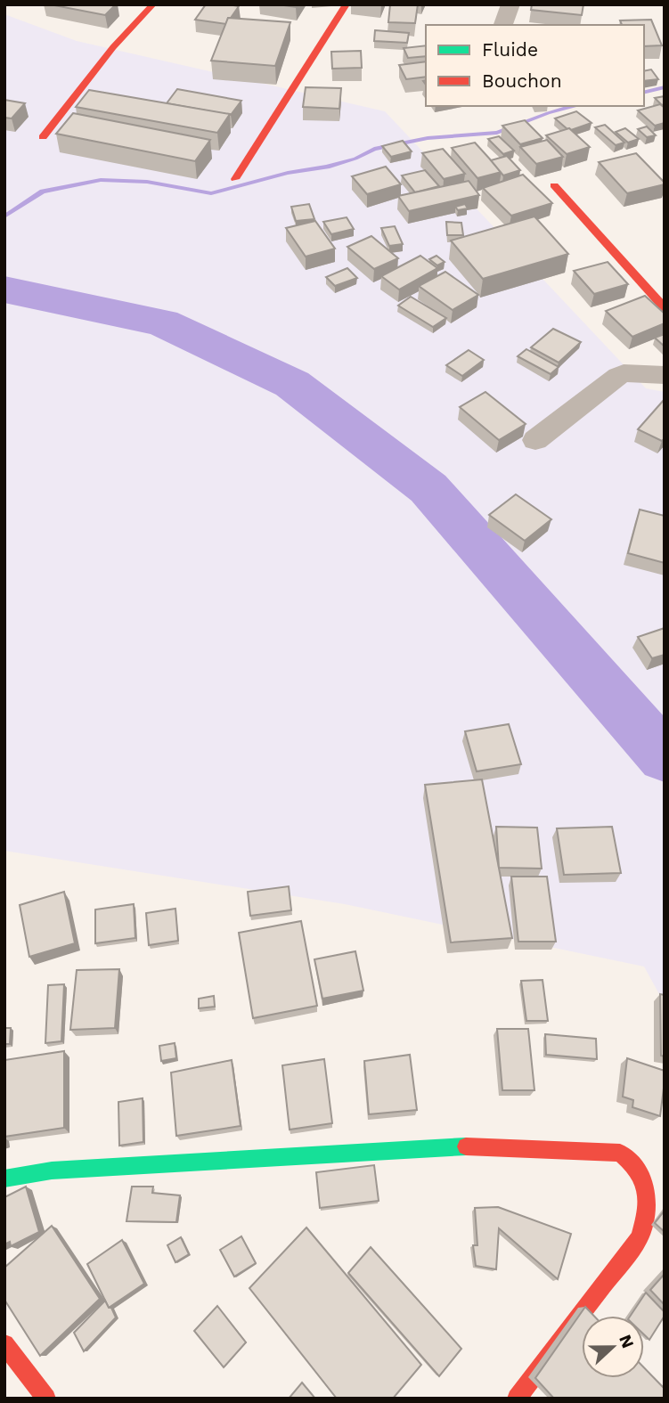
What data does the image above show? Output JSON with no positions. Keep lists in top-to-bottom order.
{
  "legend": ["Fluide", "Bouchon"],
  "north": "right"
}
